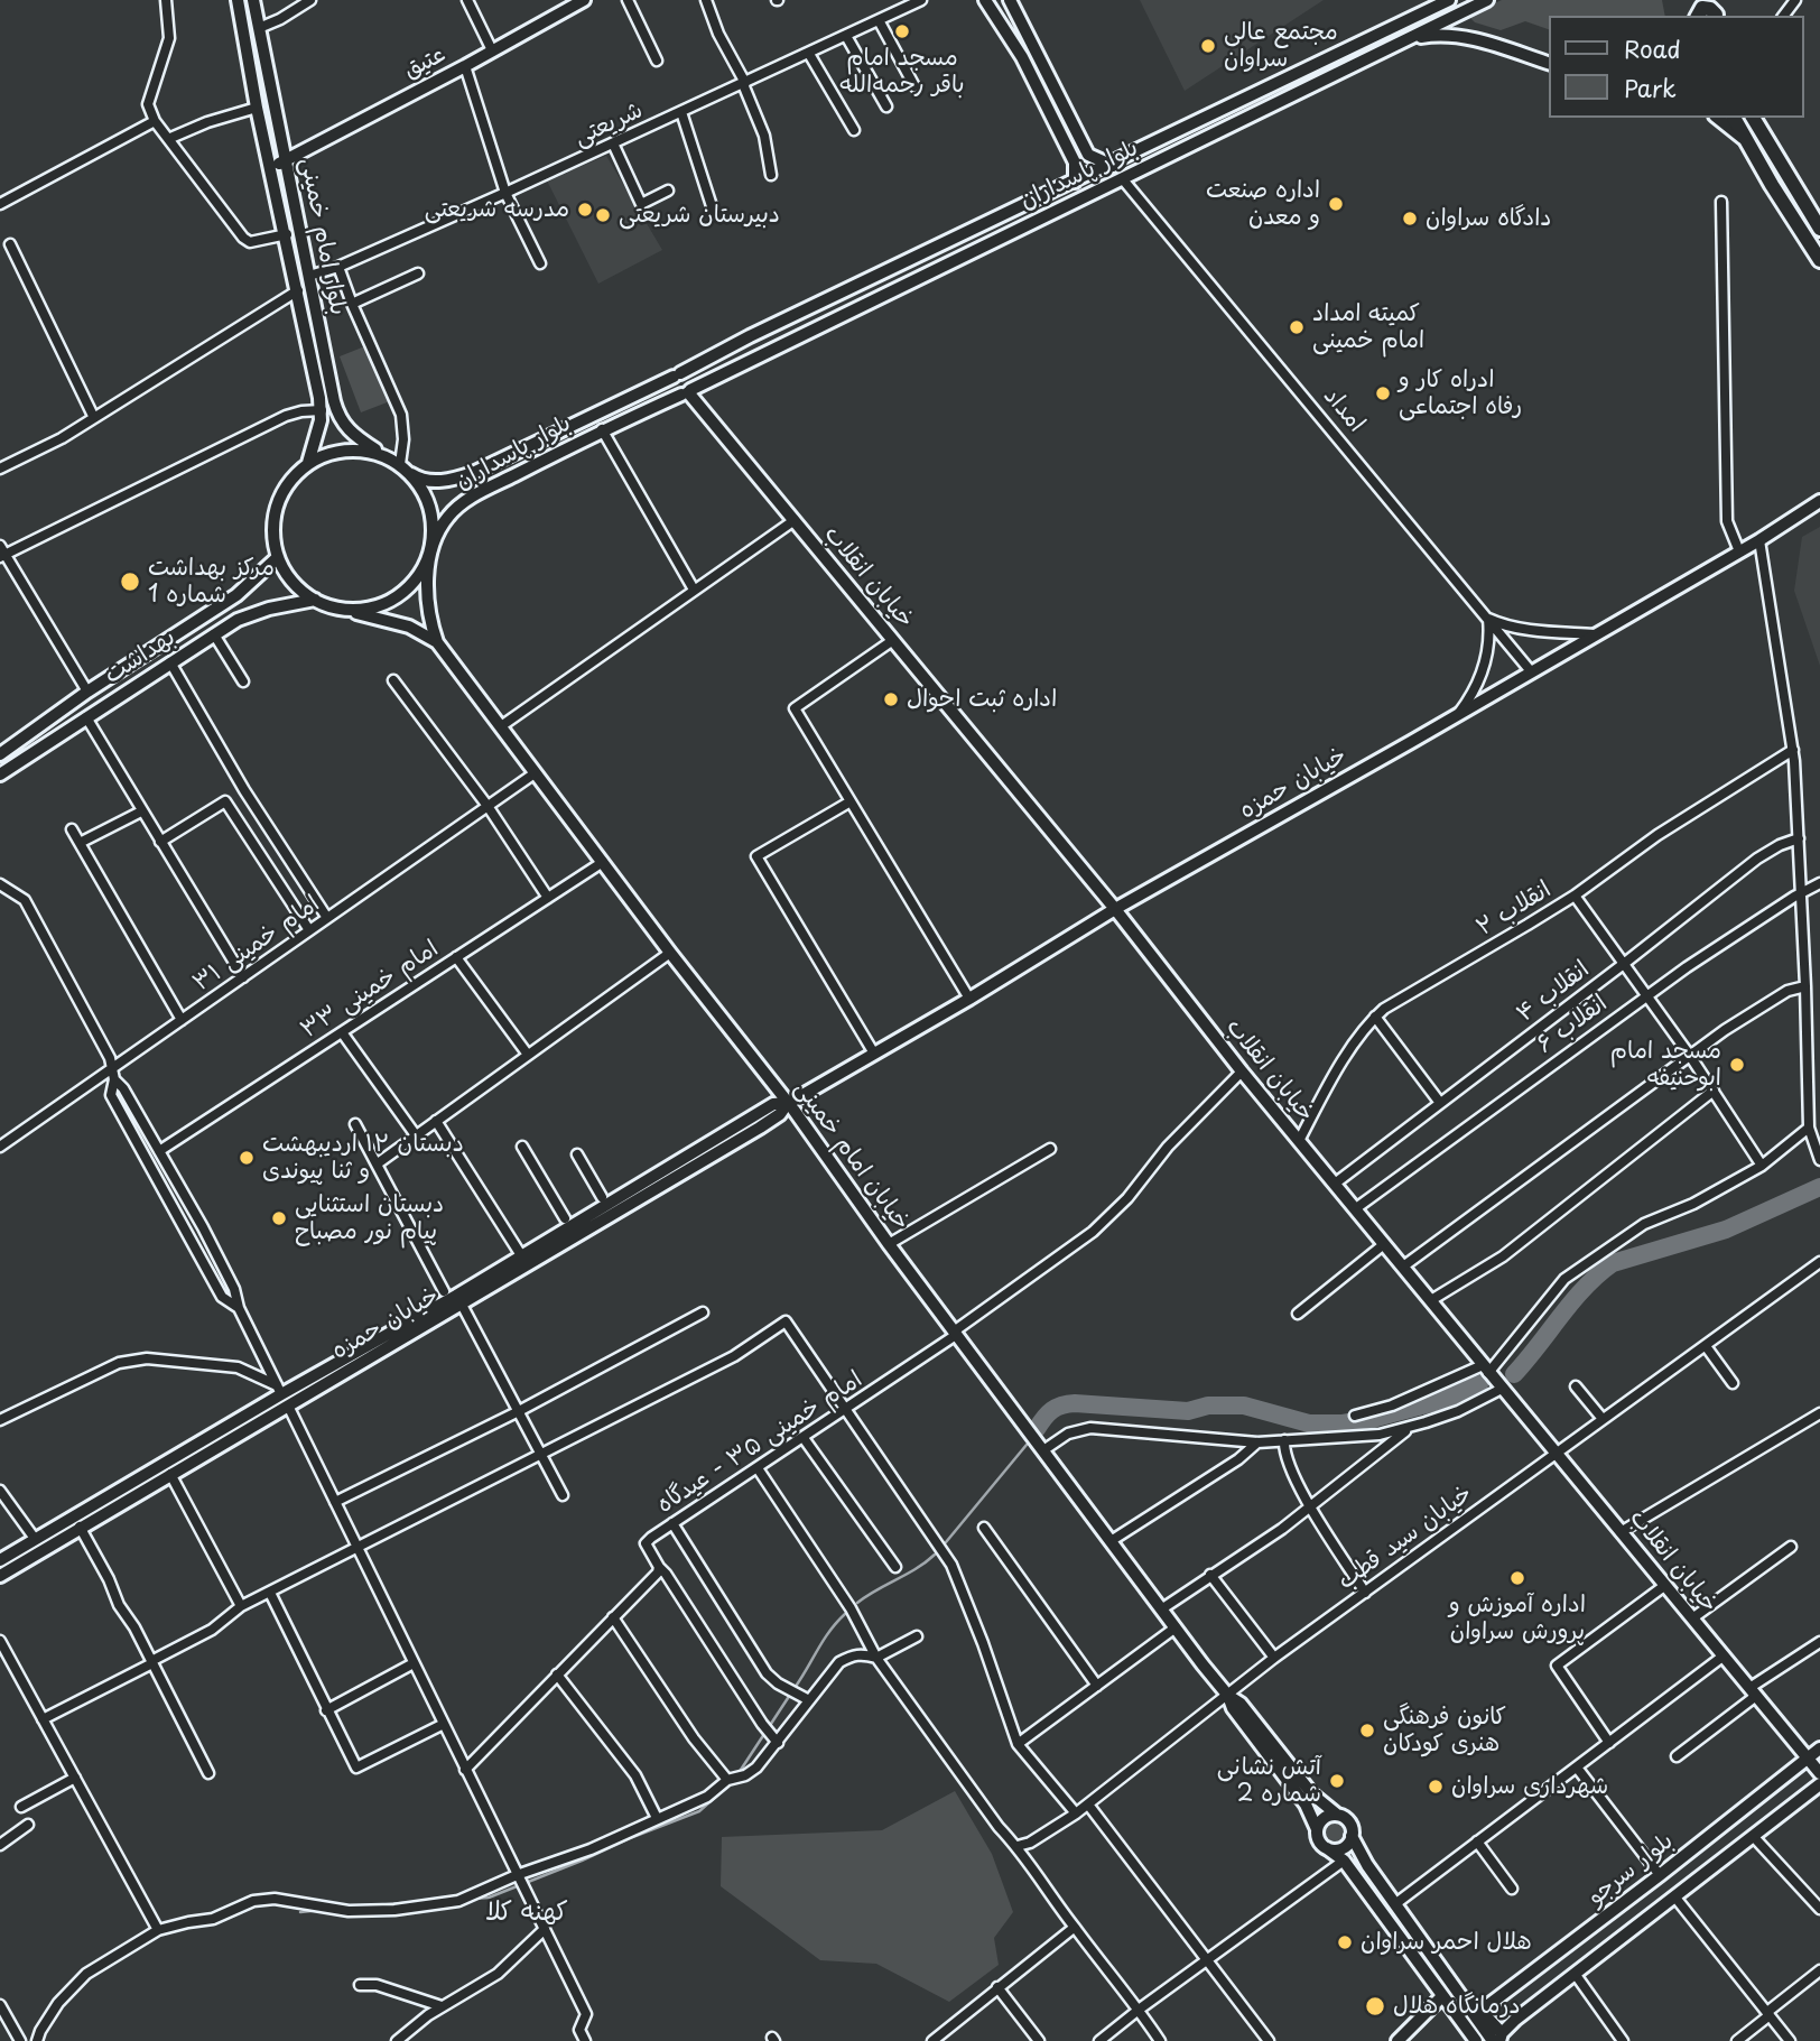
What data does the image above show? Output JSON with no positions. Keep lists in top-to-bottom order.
{
  "streets": {
    "main road": [
      "عتیق",
      "بلوار پاسداران",
      "بلوار امام خمینی",
      "خیابان انقلاب",
      "بهداشت",
      "خیابان حمزه",
      "خیابان امام خمینی",
      "بلوار سرجو"
    ],
    "street": [
      "شریعتی",
      "امداد",
      "انقلاب ۲",
      "امام خمینی ۳۱",
      "امام خمینی ۳۳",
      "انقلاب ۴",
      "انقلاب ۶",
      "امام خمینی ۳۵ - عیدگاه",
      "خیابان سید قطب"
    ]
  },
  "crossings": [
    ["عتیق", "بلوار امام خمینی"],
    ["شریعتی", "بلوار امام خمینی"],
    ["بلوار پاسداران", "بلوار امام خمینی"],
    ["بلوار پاسداران", "امداد"],
    ["بلوار پاسداران", "خیابان انقلاب"],
    ["بلوار پاسداران", "بهداشت"],
    ["بلوار امام خمینی", "بهداشت"],
    ["امداد", "خیابان حمزه"],
    ["خیابان انقلاب", "خیابان حمزه"],
    ["خیابان انقلاب", "انقلاب ۲"],
    ["خیابان انقلاب", "انقلاب ۴"],
    ["خیابان انقلاب", "انقلاب ۶"],
    ["خیابان انقلاب", "امام خمینی ۳۵ - عیدگاه"],
    ["خیابان انقلاب", "خیابان سید قطب"],
    ["خیابان انقلاب", "بلوار سرجو"],
    ["خیابان حمزه", "خیابان امام خمینی"],
    ["امام خمینی ۳۱", "خیابان امام خمینی"],
    ["امام خمینی ۳۳", "خیابان امام خمینی"],
    ["خیابان امام خمینی", "امام خمینی ۳۵ - عیدگاه"],
    ["خیابان امام خمینی", "خیابان سید قطب"]
  ],
  "districts": ["کهنه کلا"],
  "places": [
    "مسجد امام باقر رحمه‌الله",
    "مجتمع عالی سراوان",
    "اداره صنعت و معدن",
    "مدرسه شریعتی",
    "دبیرستان شریعتی",
    "دادگاه سراوان",
    "کمیته امداد امام خمینی",
    "ادراه کار و رفاه اجتماعی",
    "مرکز بهداشت شماره 1",
    "اداره ثبت احوال",
    "مسجد امام ابوحنیفه",
    "دبستان ۱۲ اردیبهشت و ثنا پیوندی",
    "دبستان استثنایی پیام نور مصباح",
    "اداره آموزش و پرورش سراوان",
    "کانون فرهنگی هنری کودکان",
    "آتش نشانی شماره 2",
    "شهرداری سراوان",
    "هلال احمر سراوان",
    "درمانگاه هلال"
  ],
  "legend": ["Road", "Park"]
}
